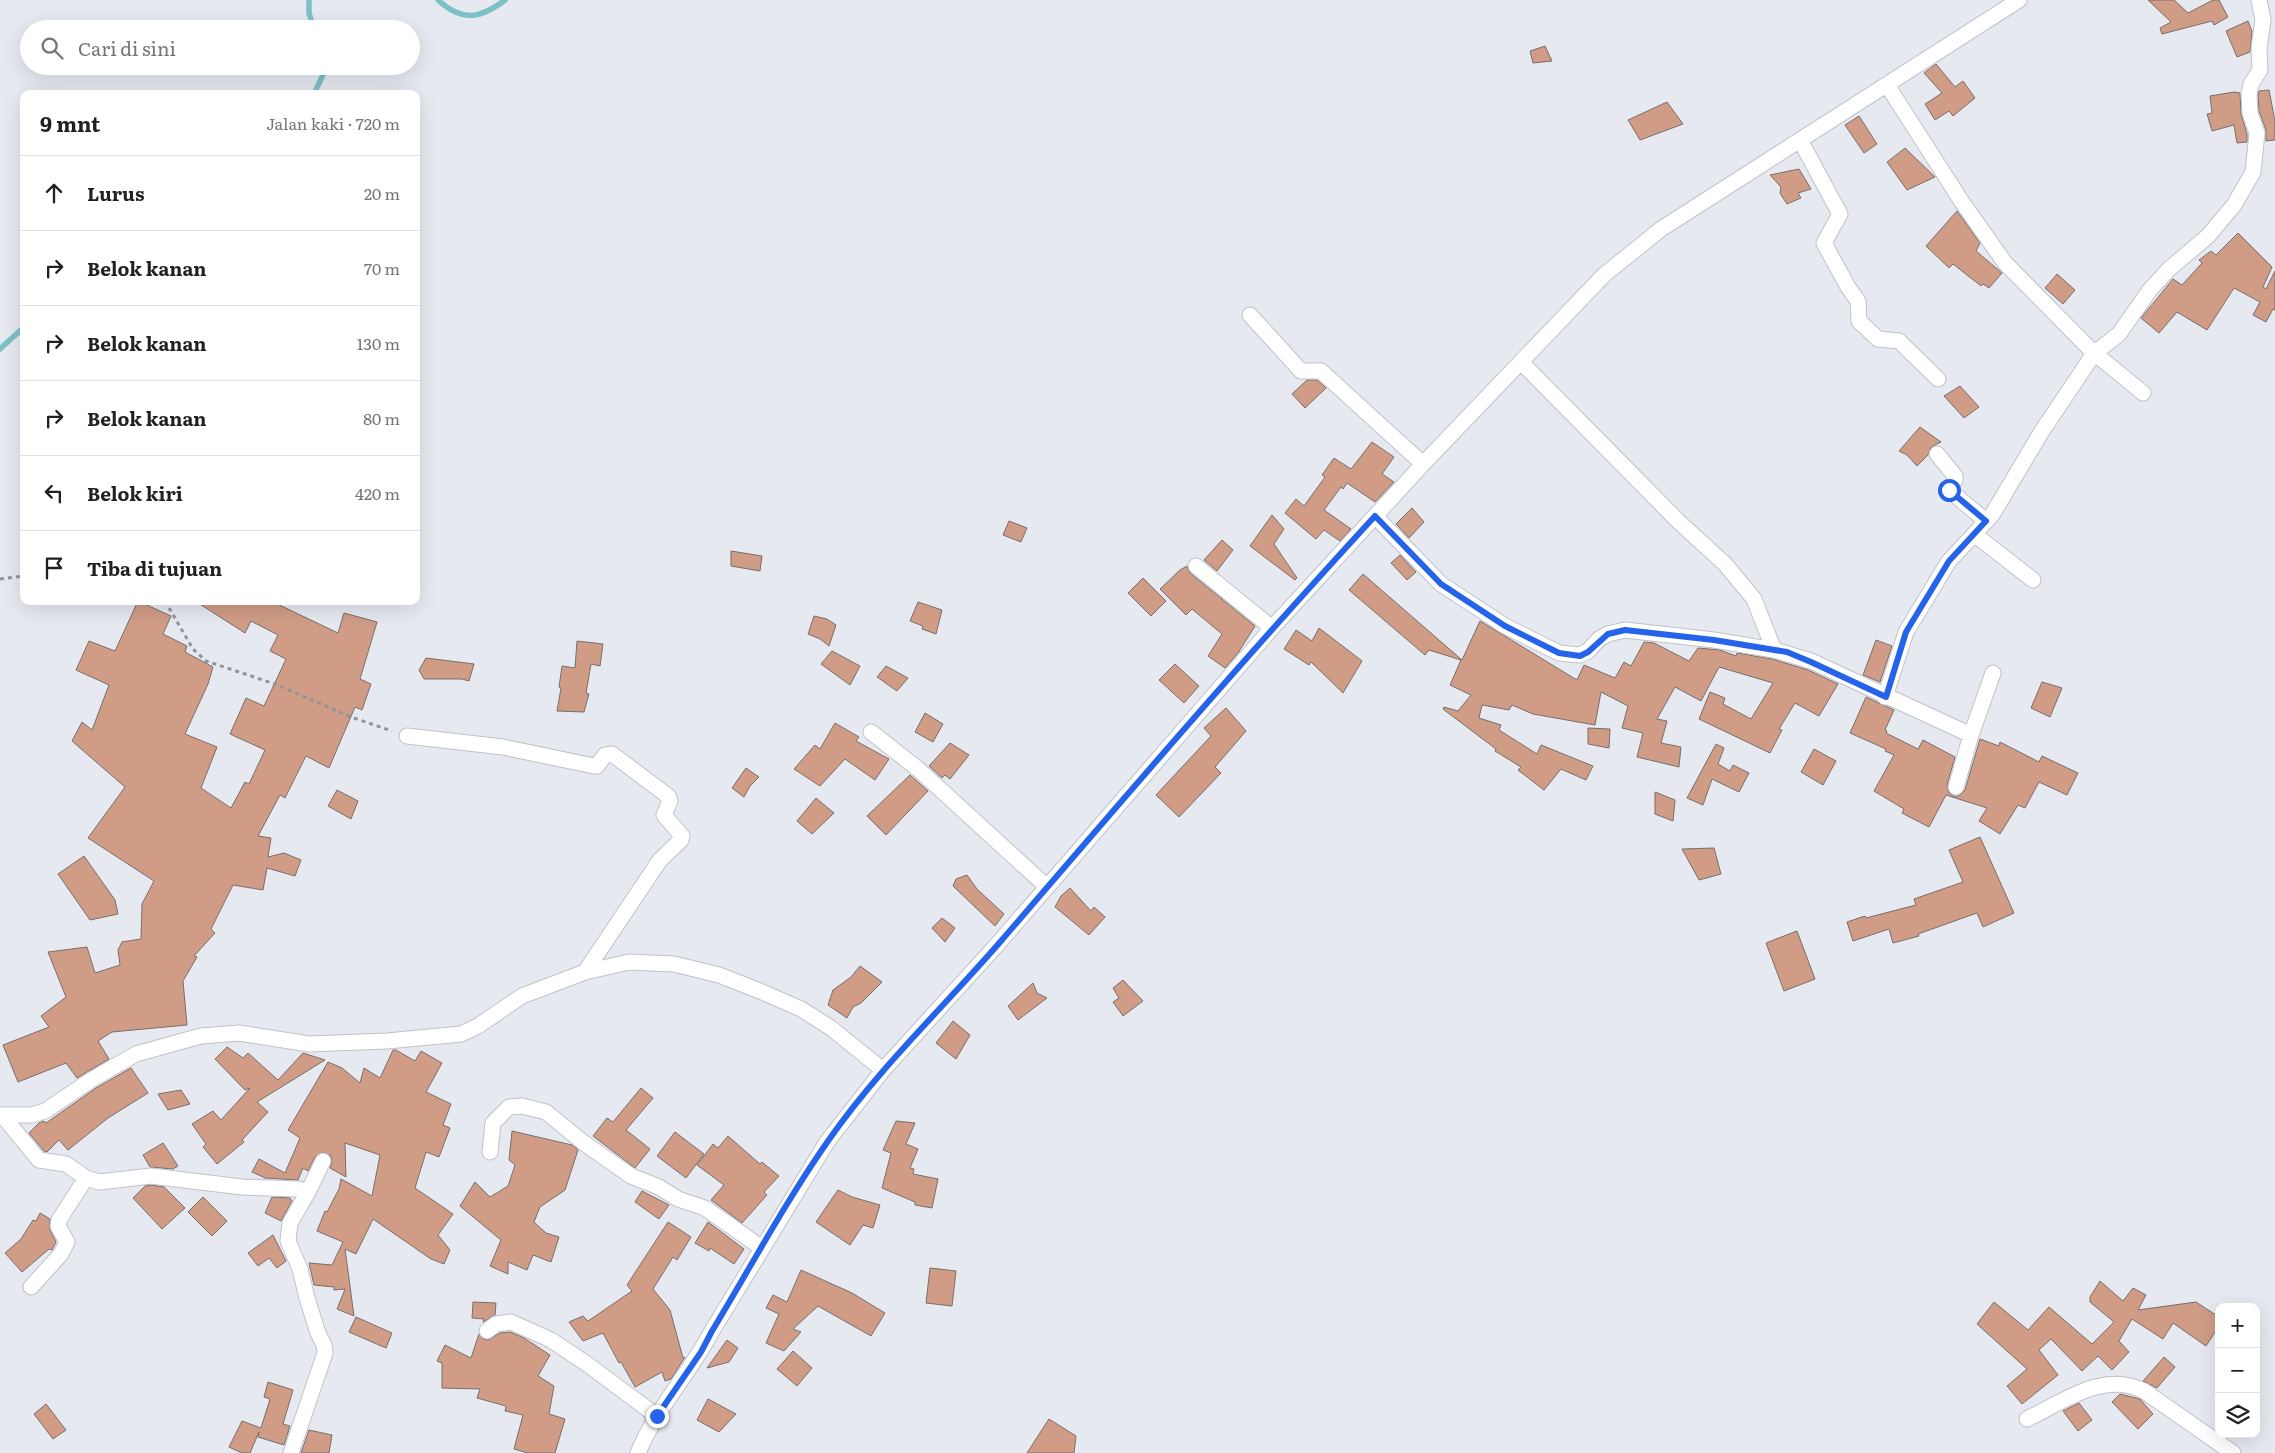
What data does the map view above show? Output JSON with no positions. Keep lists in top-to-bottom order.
{
  "page": {
    "search": "Cari di sini",
    "heading": ["9 mnt", "Jalan kaki · 720 m"],
    "list": [
      ["Lurus", "20 m"],
      ["Belok kanan", "70 m"],
      ["Belok kanan", "130 m"],
      ["Belok kanan", "80 m"],
      ["Belok kiri", "420 m"],
      "Tiba di tujuan"
    ],
    "map_buttons": ["+", "−"]
  }
}
